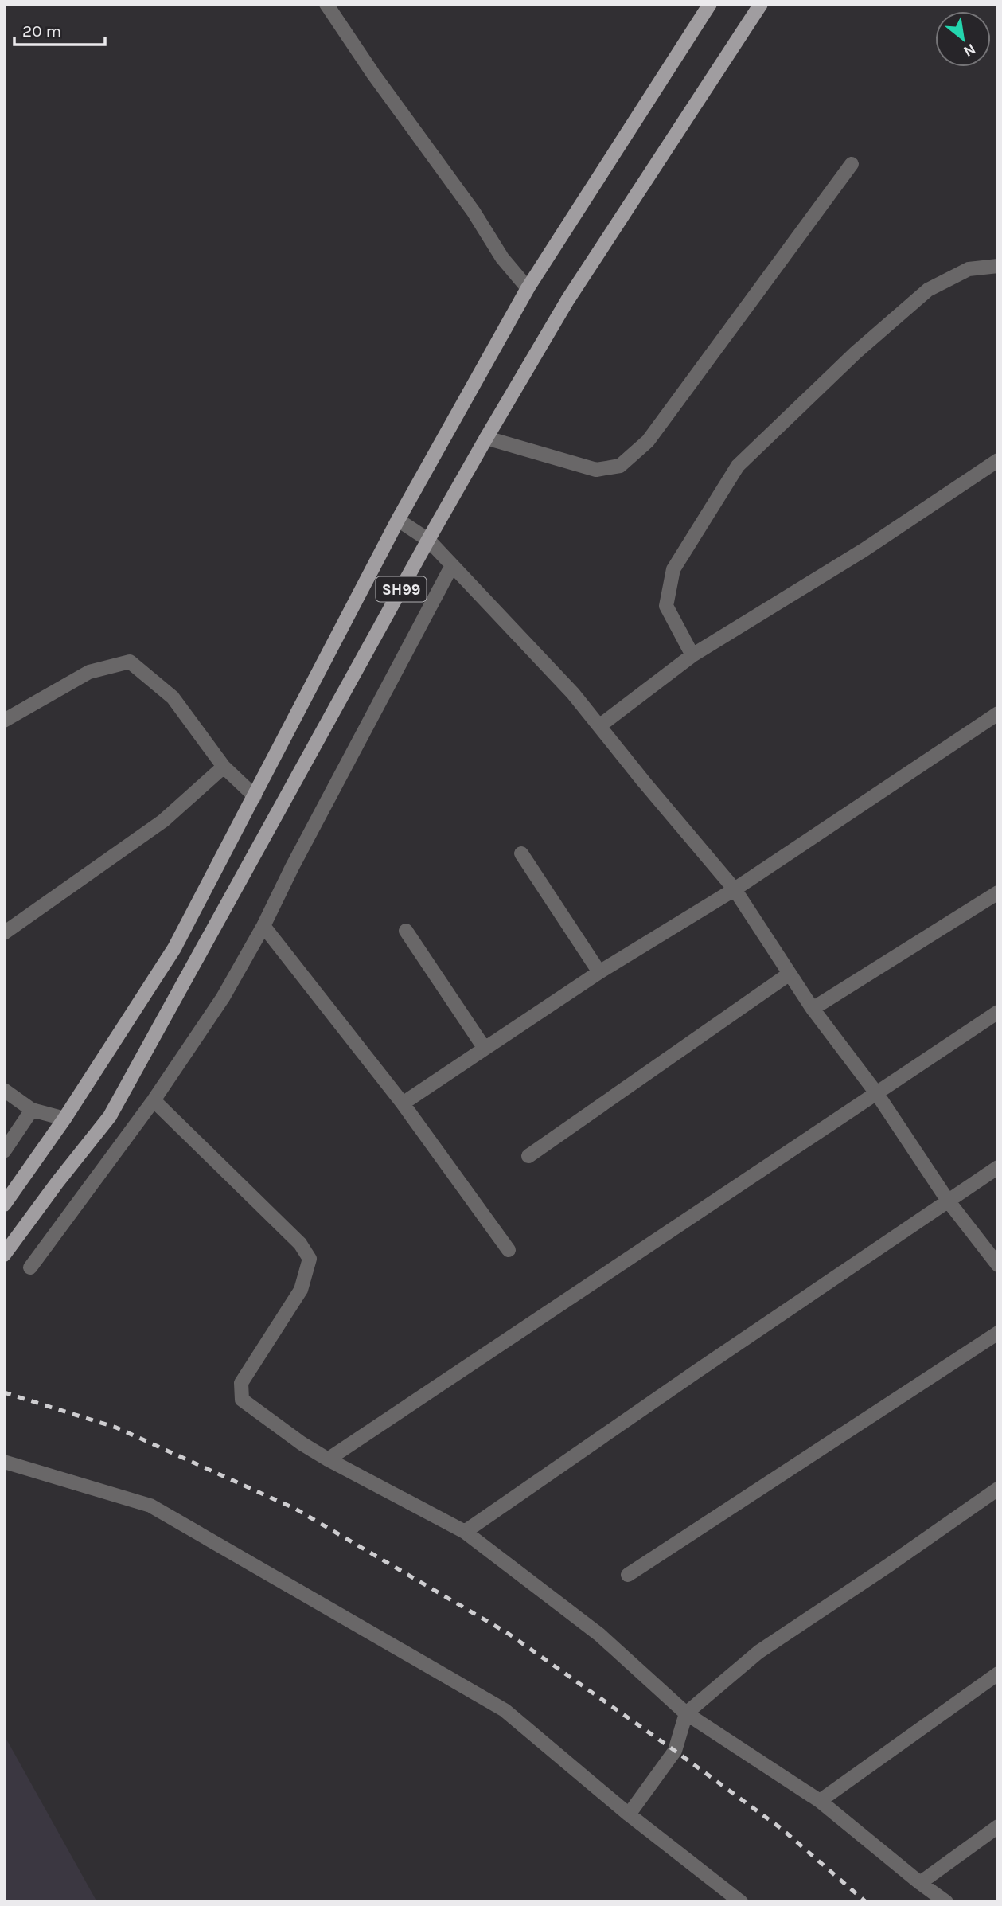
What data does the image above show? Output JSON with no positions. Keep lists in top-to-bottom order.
{
  "streets": {
    "main road": ["SH99"]
  },
  "scale_bar": "20 m",
  "north": "bottom right"
}
